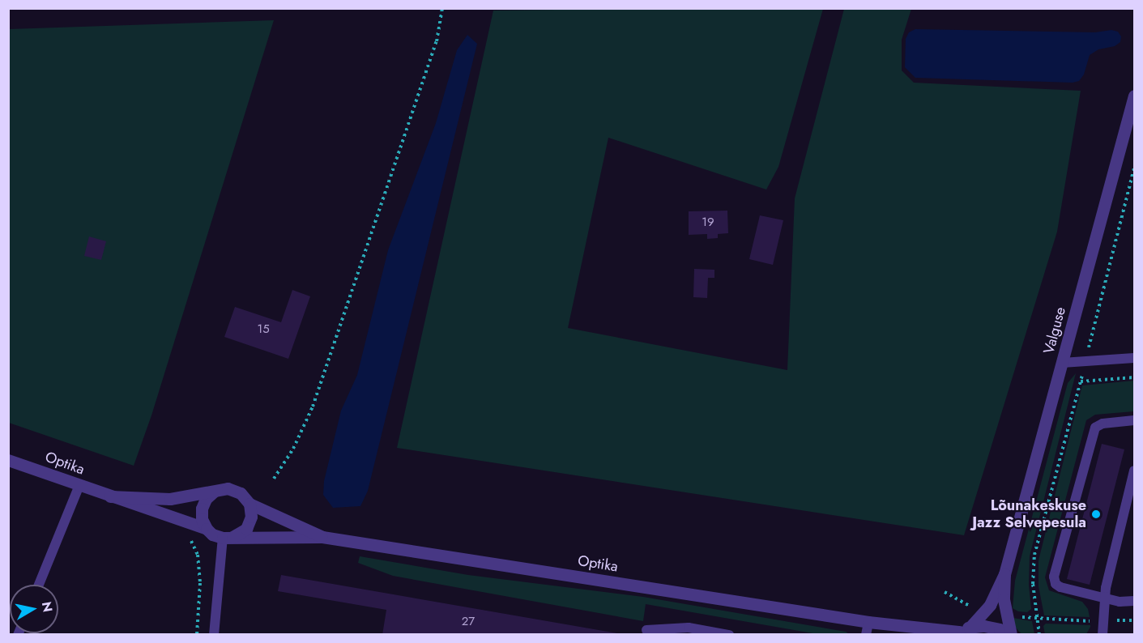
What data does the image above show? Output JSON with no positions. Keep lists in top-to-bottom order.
{
  "streets": {
    "street": ["Valguse", "Optika"]
  },
  "crossings": [
    ["Valguse", "Optika"]
  ],
  "places": ["Lõunakeskuse Jazz Selvepesula"],
  "house_numbers": ["19", "15", "27"],
  "north": "right"
}
